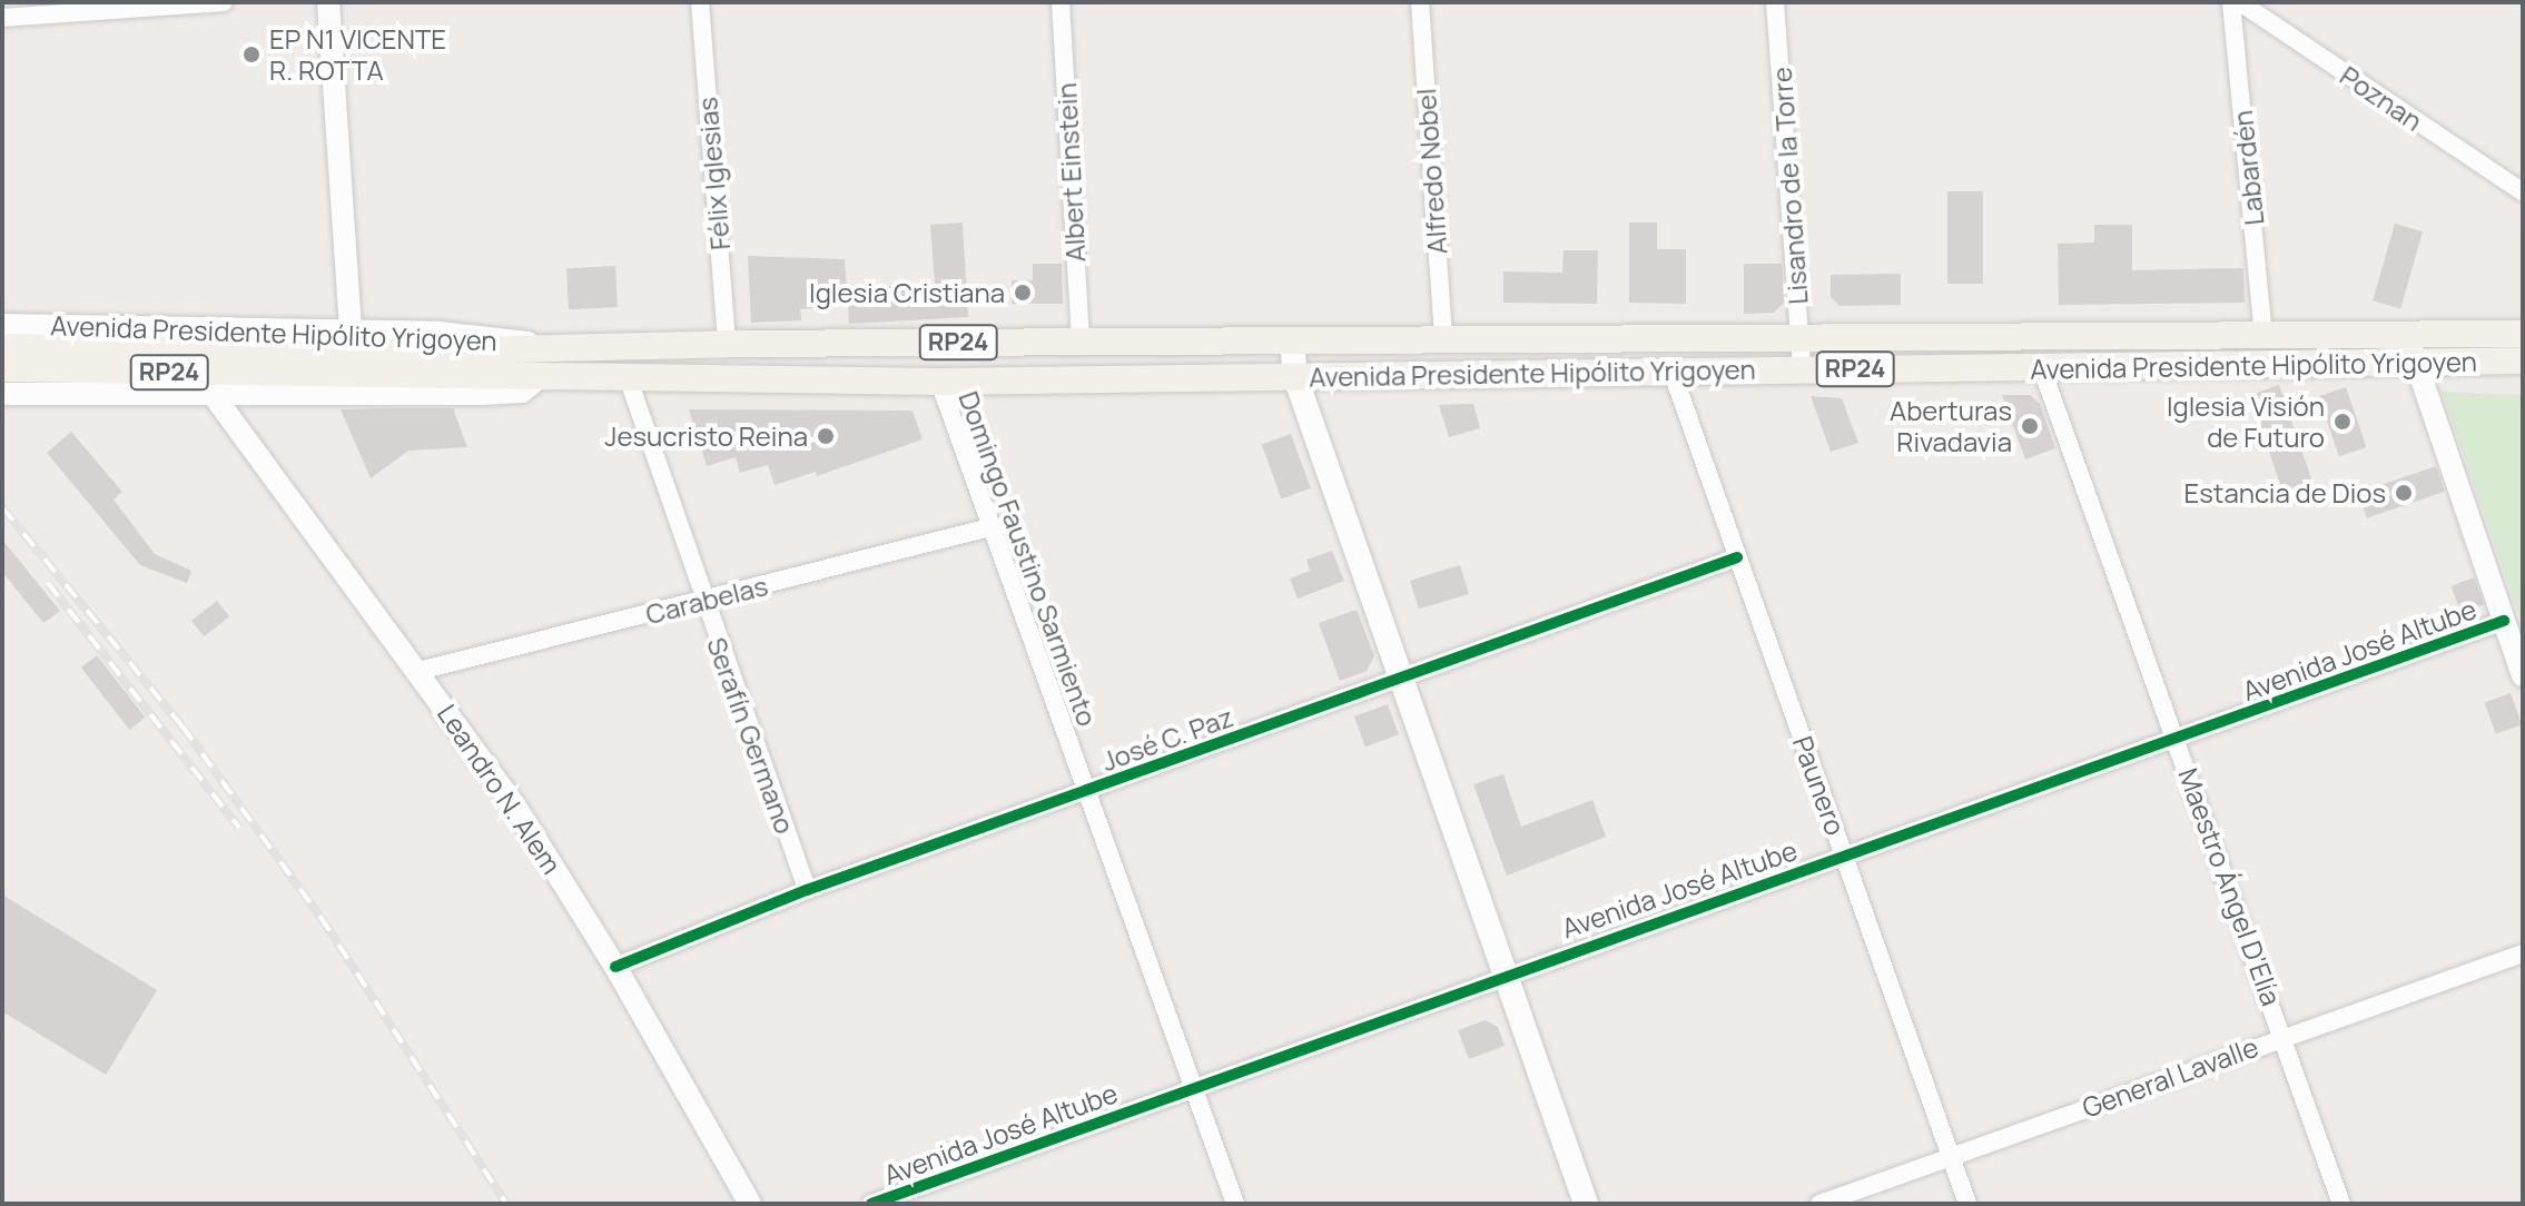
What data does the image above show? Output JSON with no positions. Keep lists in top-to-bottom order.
{
  "streets": {
    "main road": ["Avenida Presidente Hipólito Yrigoyen", "RP24"],
    "street": [
      "Poznan",
      "Labardén",
      "Alfredo Nobel",
      "Albert Einstein",
      "Félix Iglesias",
      "Lisandro de la Torre",
      "Domingo Faustino Sarmiento",
      "Carabelas",
      "Avenida José Altube",
      "Serafín Germano",
      "José C. Paz",
      "Paunero",
      "Leandro N. Alem",
      "Maestro Ángel D'Elía",
      "General Lavalle"
    ]
  },
  "crossings": [
    ["Labardén", "Avenida Presidente Hipólito Yrigoyen"],
    ["Alfredo Nobel", "Avenida Presidente Hipólito Yrigoyen"],
    ["Albert Einstein", "Avenida Presidente Hipólito Yrigoyen"],
    ["Félix Iglesias", "Avenida Presidente Hipólito Yrigoyen"],
    ["Lisandro de la Torre", "Avenida Presidente Hipólito Yrigoyen"],
    ["Avenida Presidente Hipólito Yrigoyen", "Domingo Faustino Sarmiento"],
    ["Avenida Presidente Hipólito Yrigoyen", "Serafín Germano"],
    ["Avenida Presidente Hipólito Yrigoyen", "Paunero"],
    ["Avenida Presidente Hipólito Yrigoyen", "Leandro N. Alem"],
    ["Avenida Presidente Hipólito Yrigoyen", "Maestro Ángel D'Elía"],
    ["Domingo Faustino Sarmiento", "Carabelas"],
    ["Domingo Faustino Sarmiento", "Avenida José Altube"],
    ["Domingo Faustino Sarmiento", "José C. Paz"],
    ["Carabelas", "Serafín Germano"],
    ["Carabelas", "Leandro N. Alem"],
    ["Avenida José Altube", "Paunero"],
    ["Avenida José Altube", "Maestro Ángel D'Elía"],
    ["Serafín Germano", "José C. Paz"],
    ["José C. Paz", "Paunero"],
    ["José C. Paz", "Leandro N. Alem"],
    ["Paunero", "General Lavalle"],
    ["Maestro Ángel D'Elía", "General Lavalle"]
  ],
  "places": [
    "EP N1 VICENTE R. ROTTA",
    "Iglesia Cristiana",
    "Iglesia Visión de Futuro",
    "Aberturas Rivadavia",
    "Jesucristo Reina",
    "Estancia de Dios"
  ]
}
